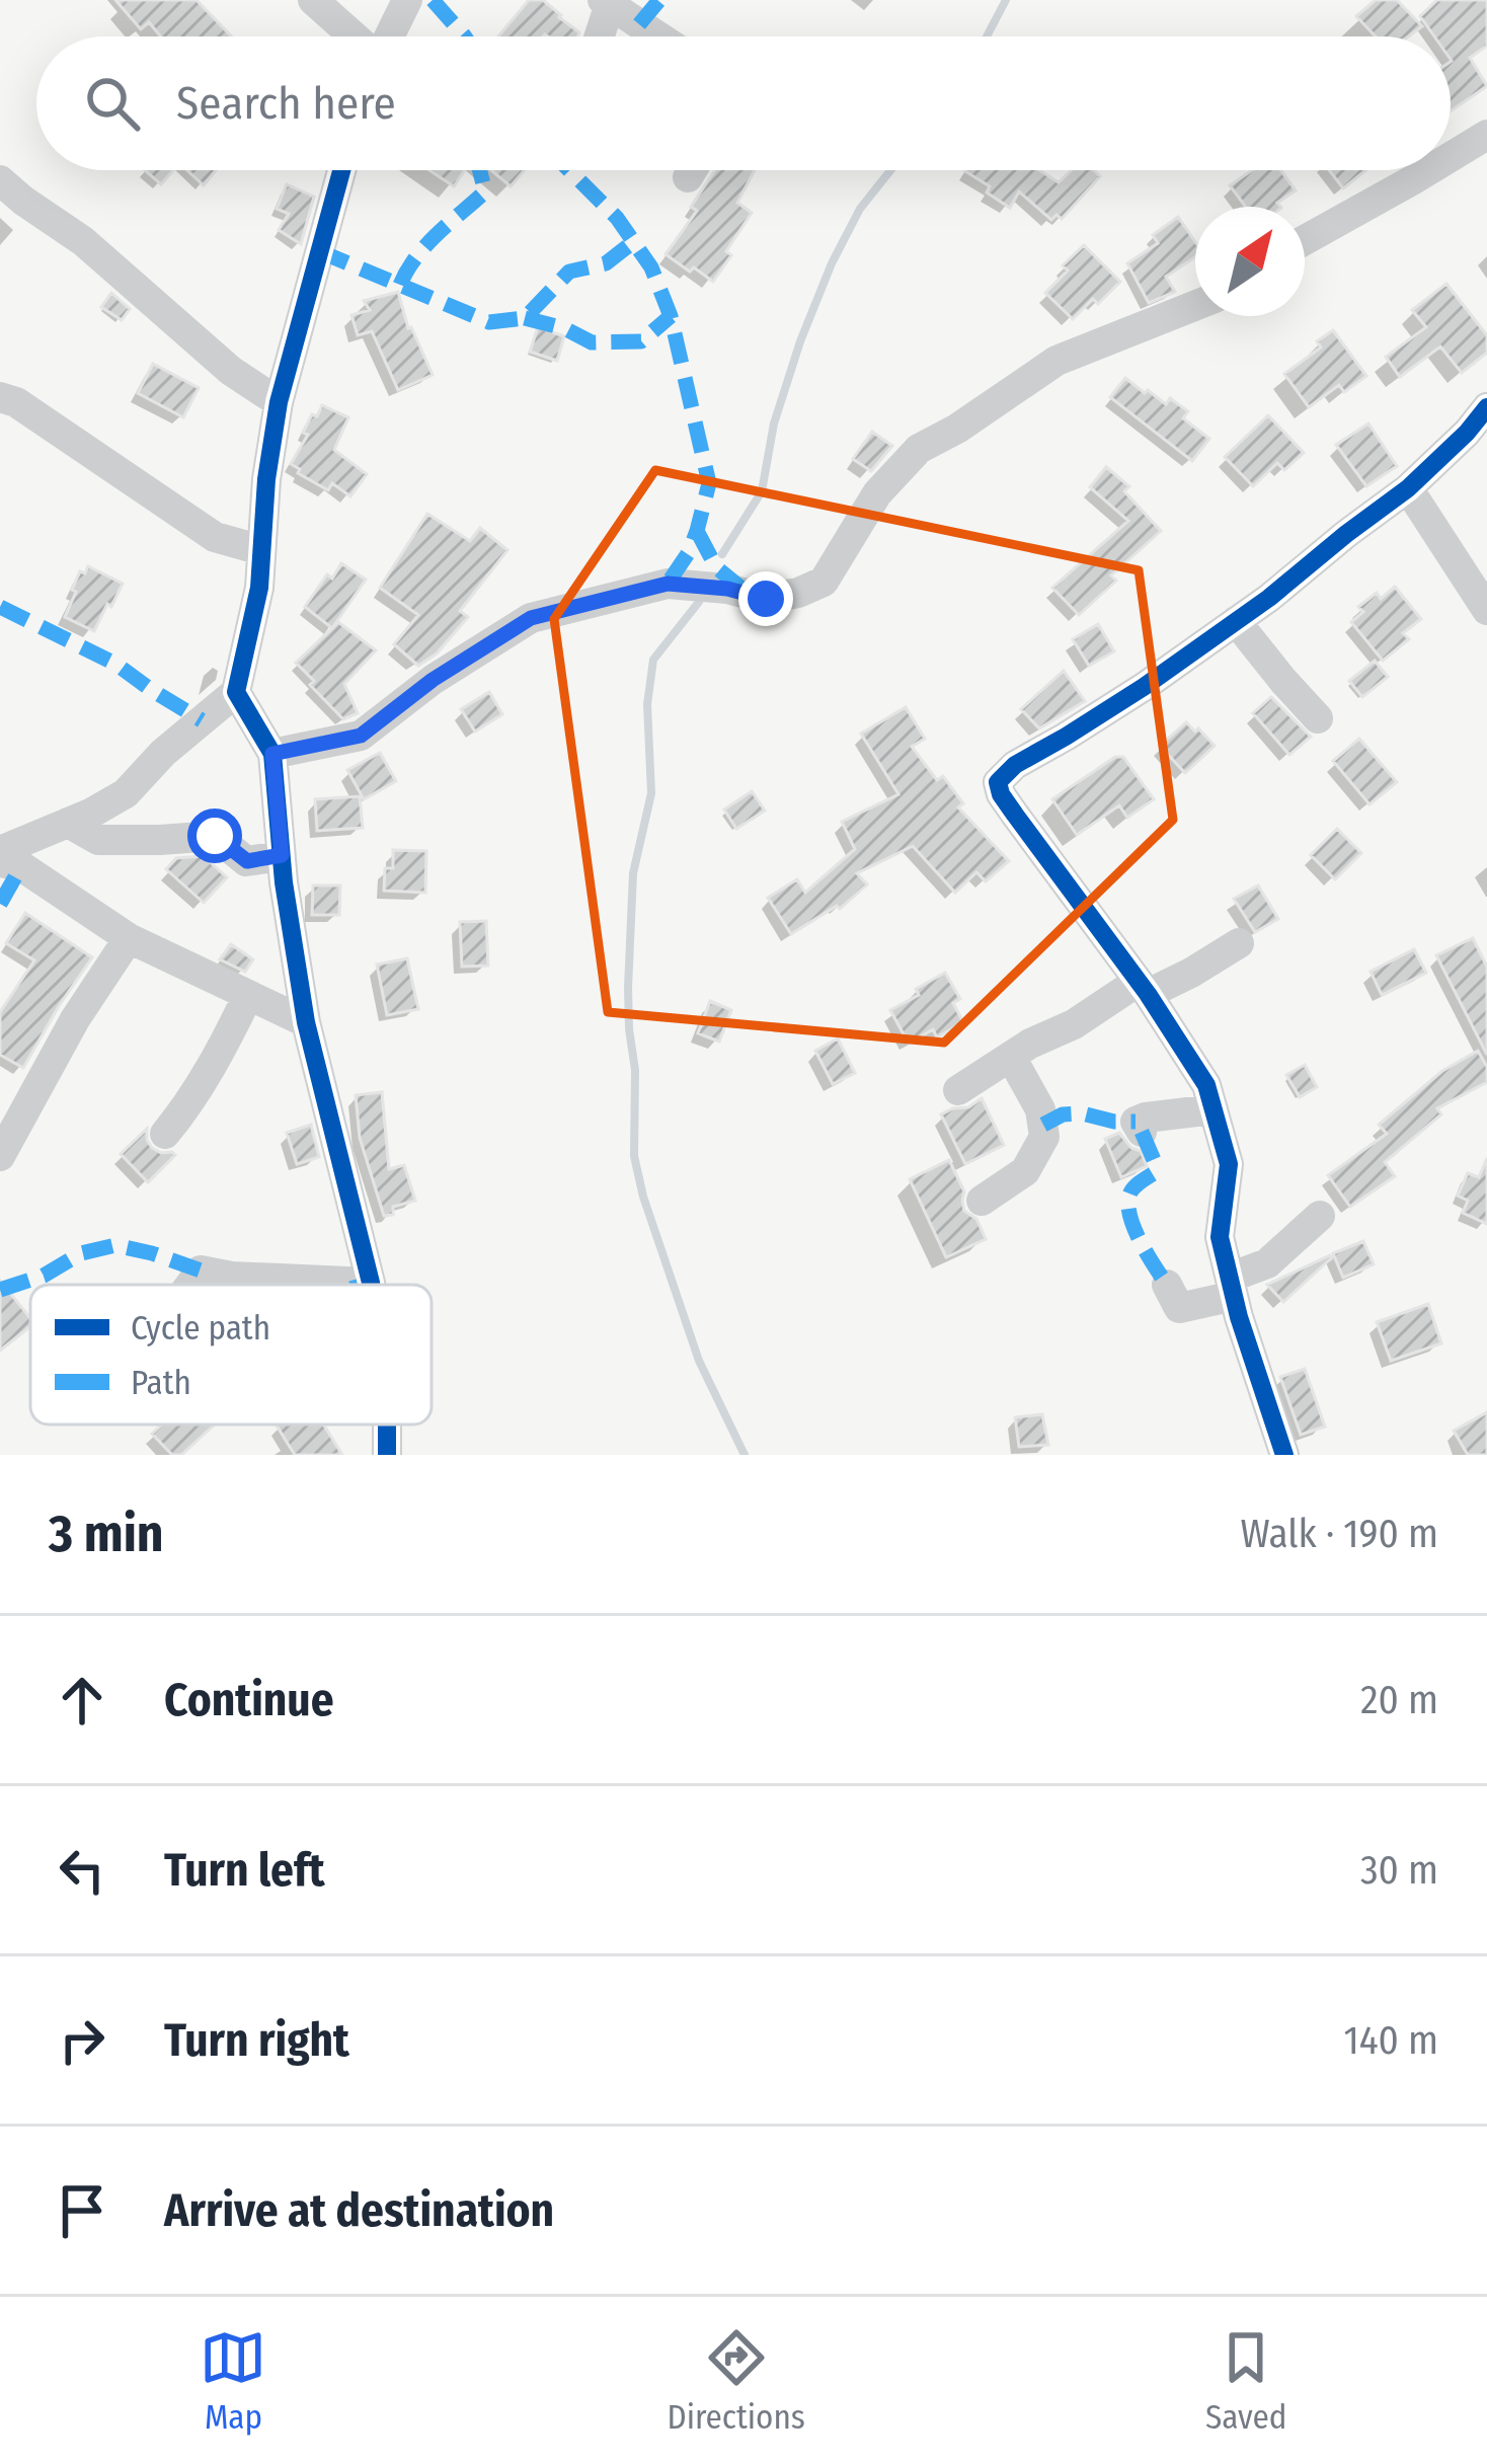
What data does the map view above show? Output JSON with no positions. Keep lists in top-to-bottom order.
{
  "legend": ["Cycle path", "Path"],
  "north": "top right",
  "page": {
    "search": "Search here",
    "heading": ["3 min", "Walk · 190 m"],
    "list": [
      ["Continue", "20 m"],
      ["Turn left", "30 m"],
      ["Turn right", "140 m"],
      "Arrive at destination"
    ],
    "nav": ["Map", "Directions", "Saved"]
  }
}
